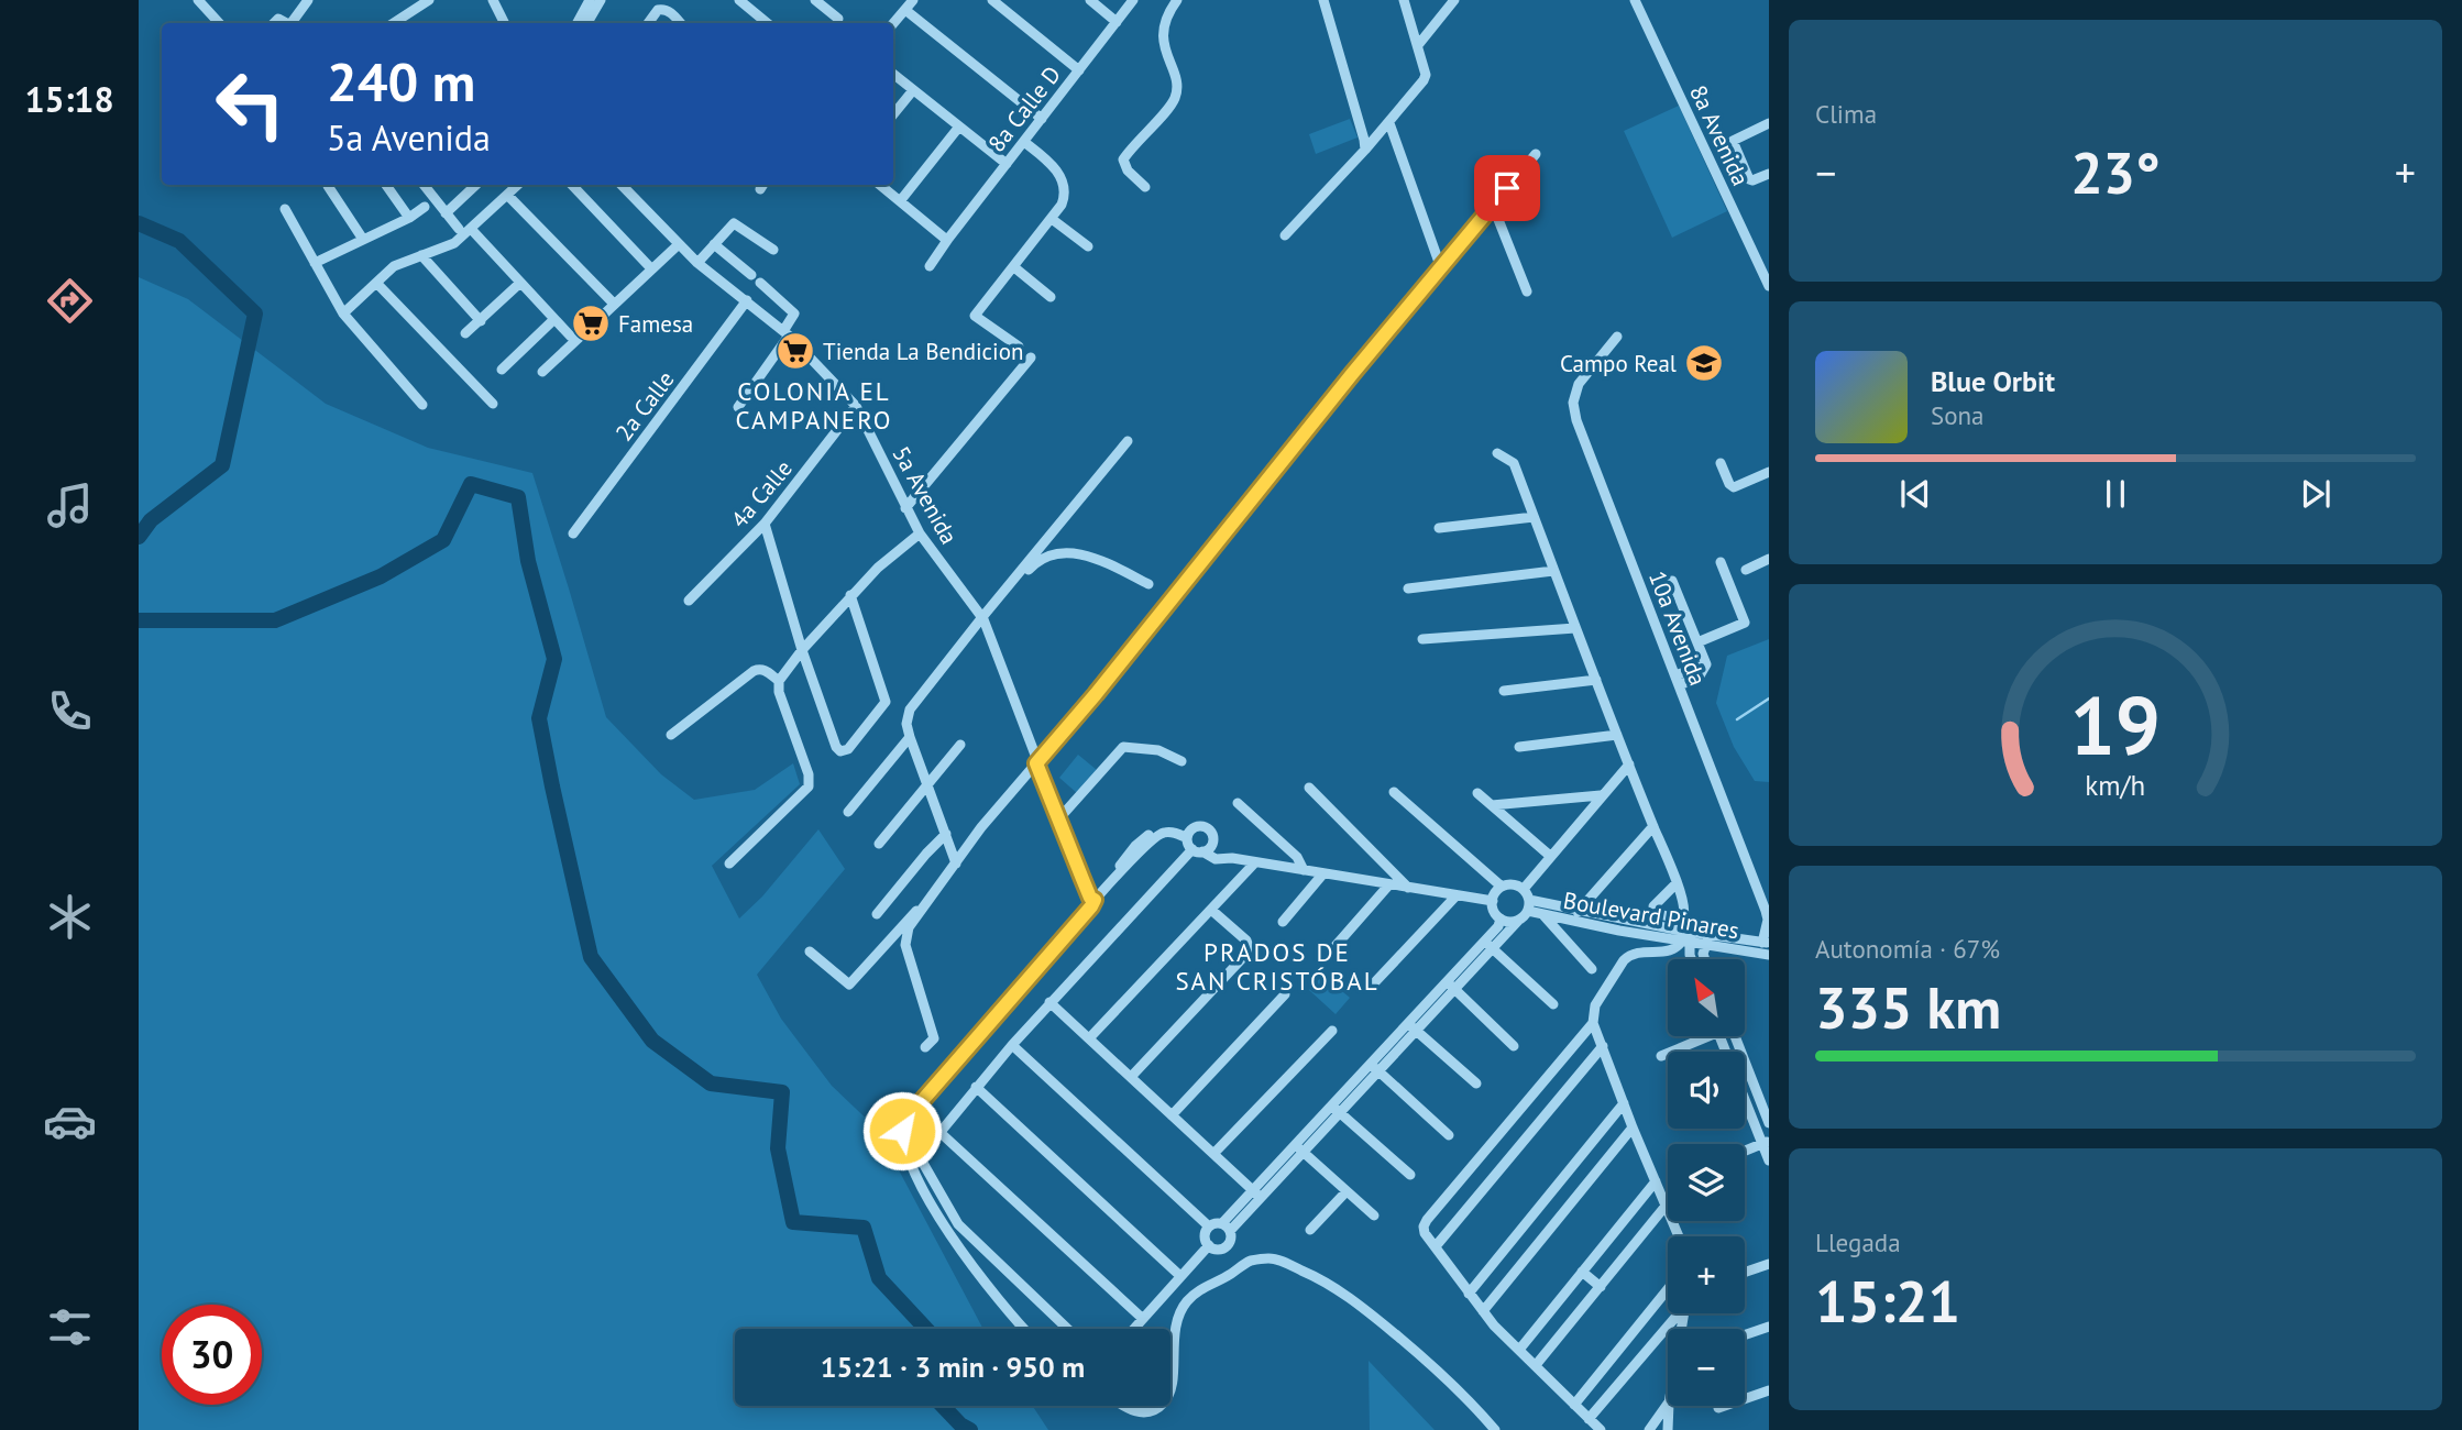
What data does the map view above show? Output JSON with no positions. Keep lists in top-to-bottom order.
{
  "streets": {
    "street": [
      "8a Calle D",
      "8a Avenida",
      "2a Calle",
      "4a Calle",
      "5a Avenida",
      "10a Avenida",
      "Boulevard Pinares"
    ]
  },
  "crossings": [
    ["2a Calle", "5a Avenida"],
    ["4a Calle", "5a Avenida"],
    ["10a Avenida", "Boulevard Pinares"]
  ],
  "districts": ["COLONIA EL CAMPANERO", "PRADOS DE SAN CRISTÓBAL"],
  "places": {
    "supermarket": ["Famesa", "Tienda La Bendicion"],
    "school or university": ["Campo Real"]
  },
  "north": "top left",
  "page": {
    "tabs": "15:18",
    "tile": [
      "Clima",
      ["Autonomía · 67%", "335 km"],
      ["Llegada", "15:21"]
    ],
    "turn": ["240 m", "5a Avenida"],
    "heat": ["−", "23°", "+"],
    "song": ["Blue Orbit", "Sona"],
    "map_buttons": ["+", "−"],
    "limit": "30",
    "trip": "15:21 · 3 min · 950 m",
    "gauge": ["19", "km/h"]
  }
}
